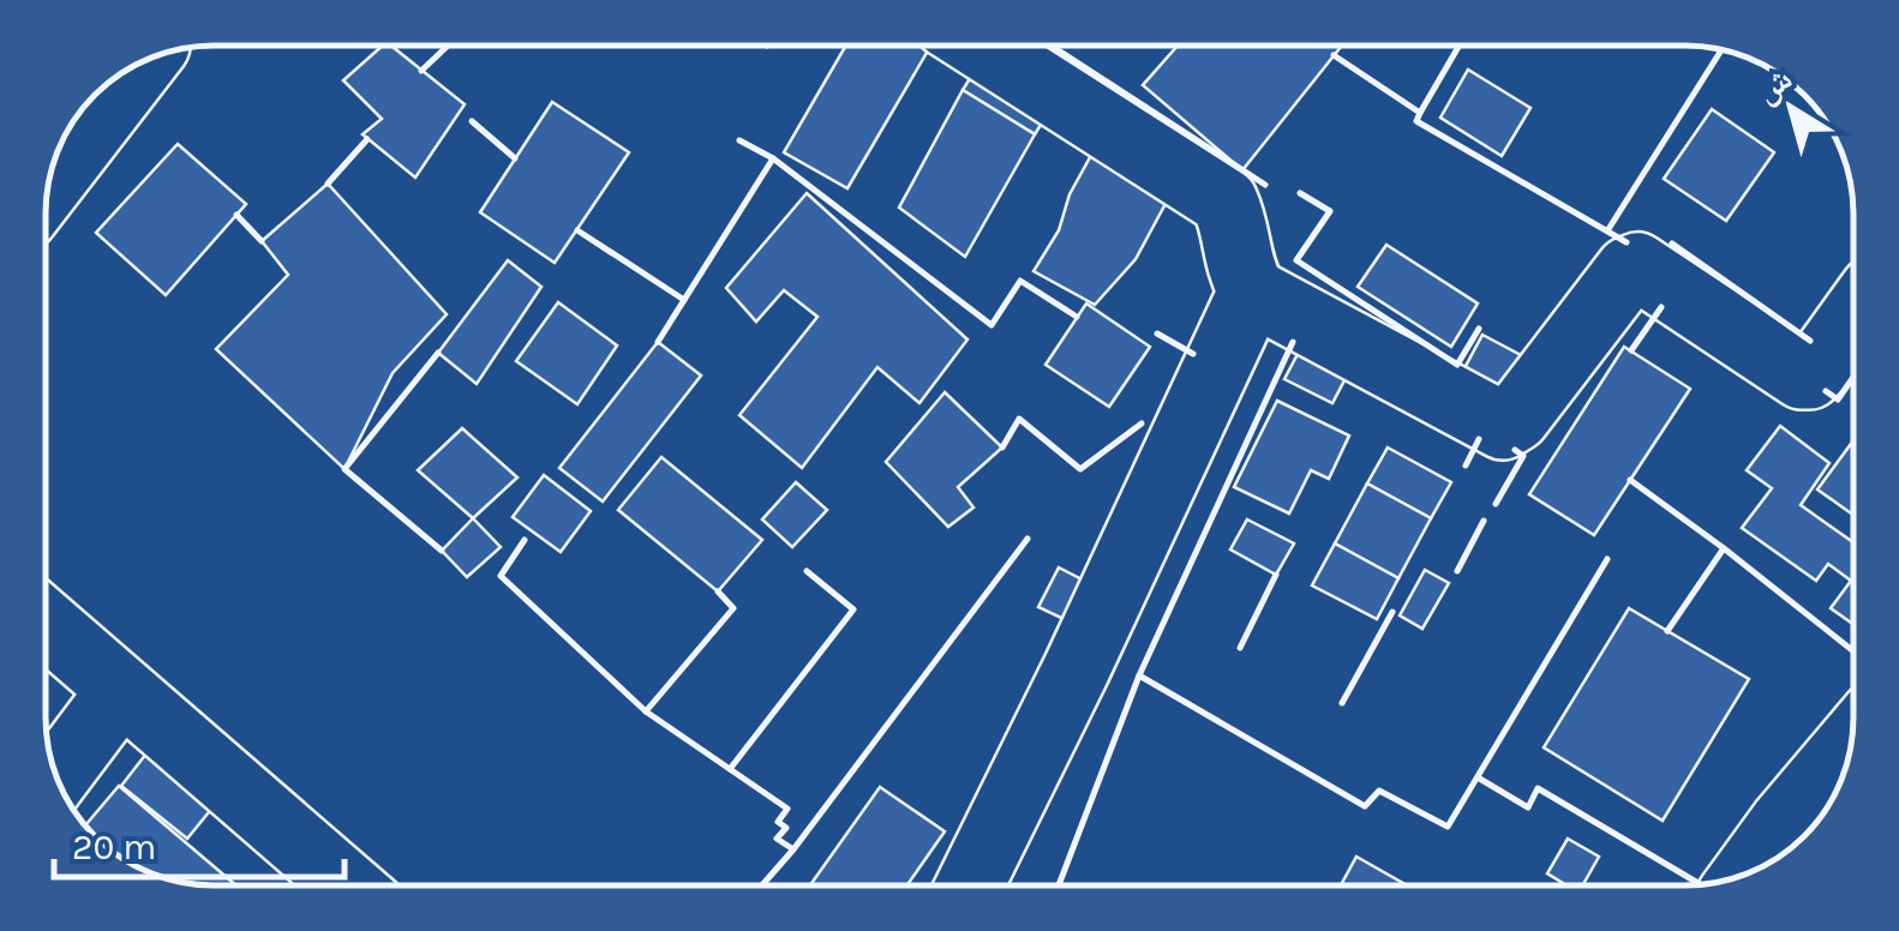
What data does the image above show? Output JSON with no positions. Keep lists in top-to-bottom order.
{
  "scale_bar": "20 m",
  "north": "top left"
}
